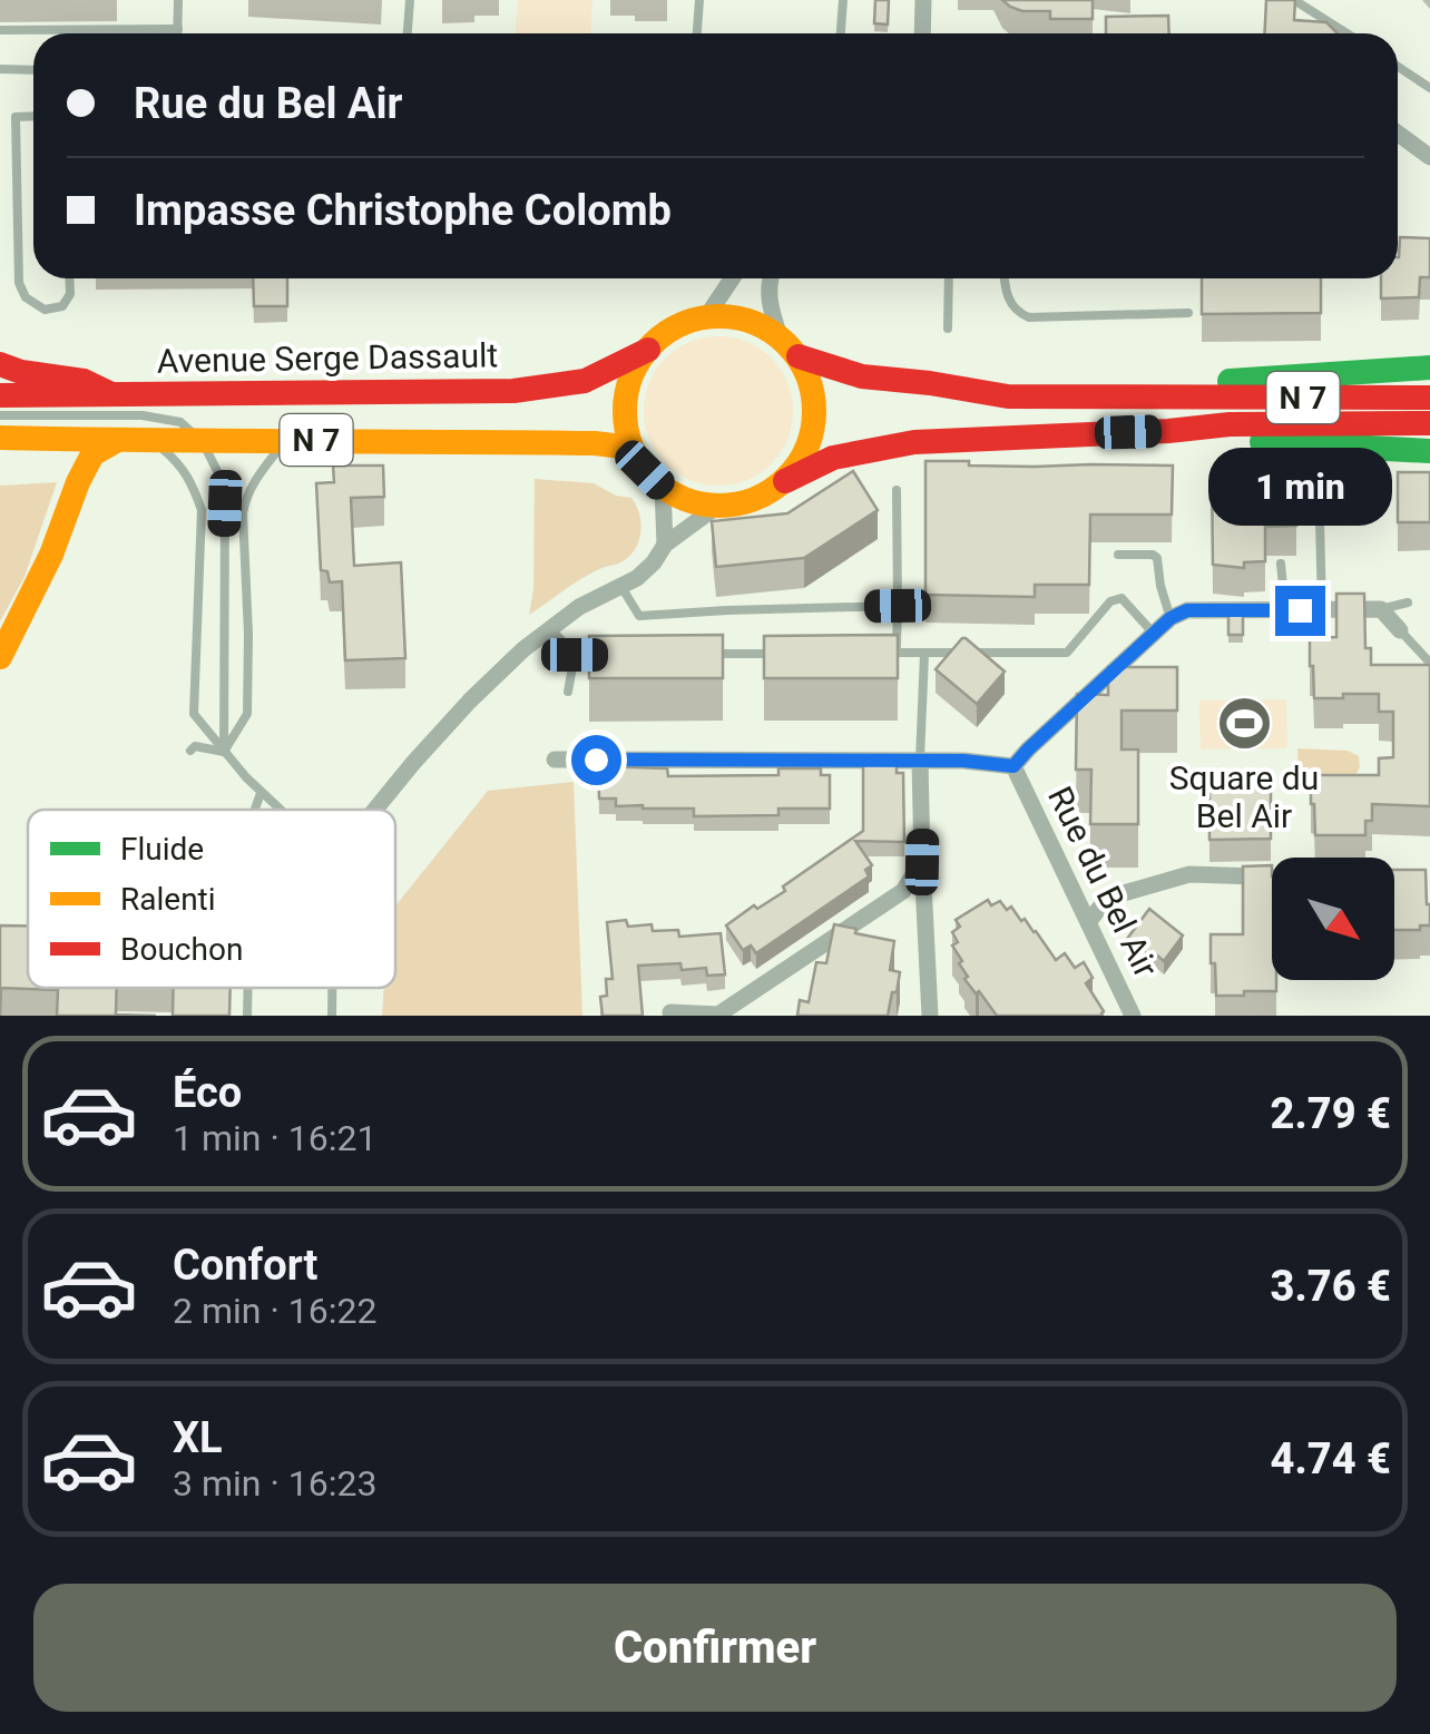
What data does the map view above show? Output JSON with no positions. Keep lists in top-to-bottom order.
{
  "streets": {
    "main road": ["Avenue Serge Dassault", "N 7"],
    "street": ["Rue du Bel Air"]
  },
  "crossings": [
    ["Avenue Serge Dassault", "N 7"]
  ],
  "places": {
    "sports": ["Square du Bel Air"]
  },
  "legend": ["Fluide", "Ralenti", "Bouchon"],
  "north": "bottom right",
  "page": {
    "banner": ["Rue du Bel Air", "Impasse Christophe Colomb"],
    "bubble": "1 min",
    "list": [
      {
        "name": "Éco",
        "note": "1 min · 16:21",
        "value": "2.79 €"
      },
      {
        "name": "Confort",
        "note": "2 min · 16:22",
        "value": "3.76 €"
      },
      {
        "name": "XL",
        "note": "3 min · 16:23",
        "value": "4.74 €"
      }
    ],
    "buttons": "Confirmer"
  }
}
